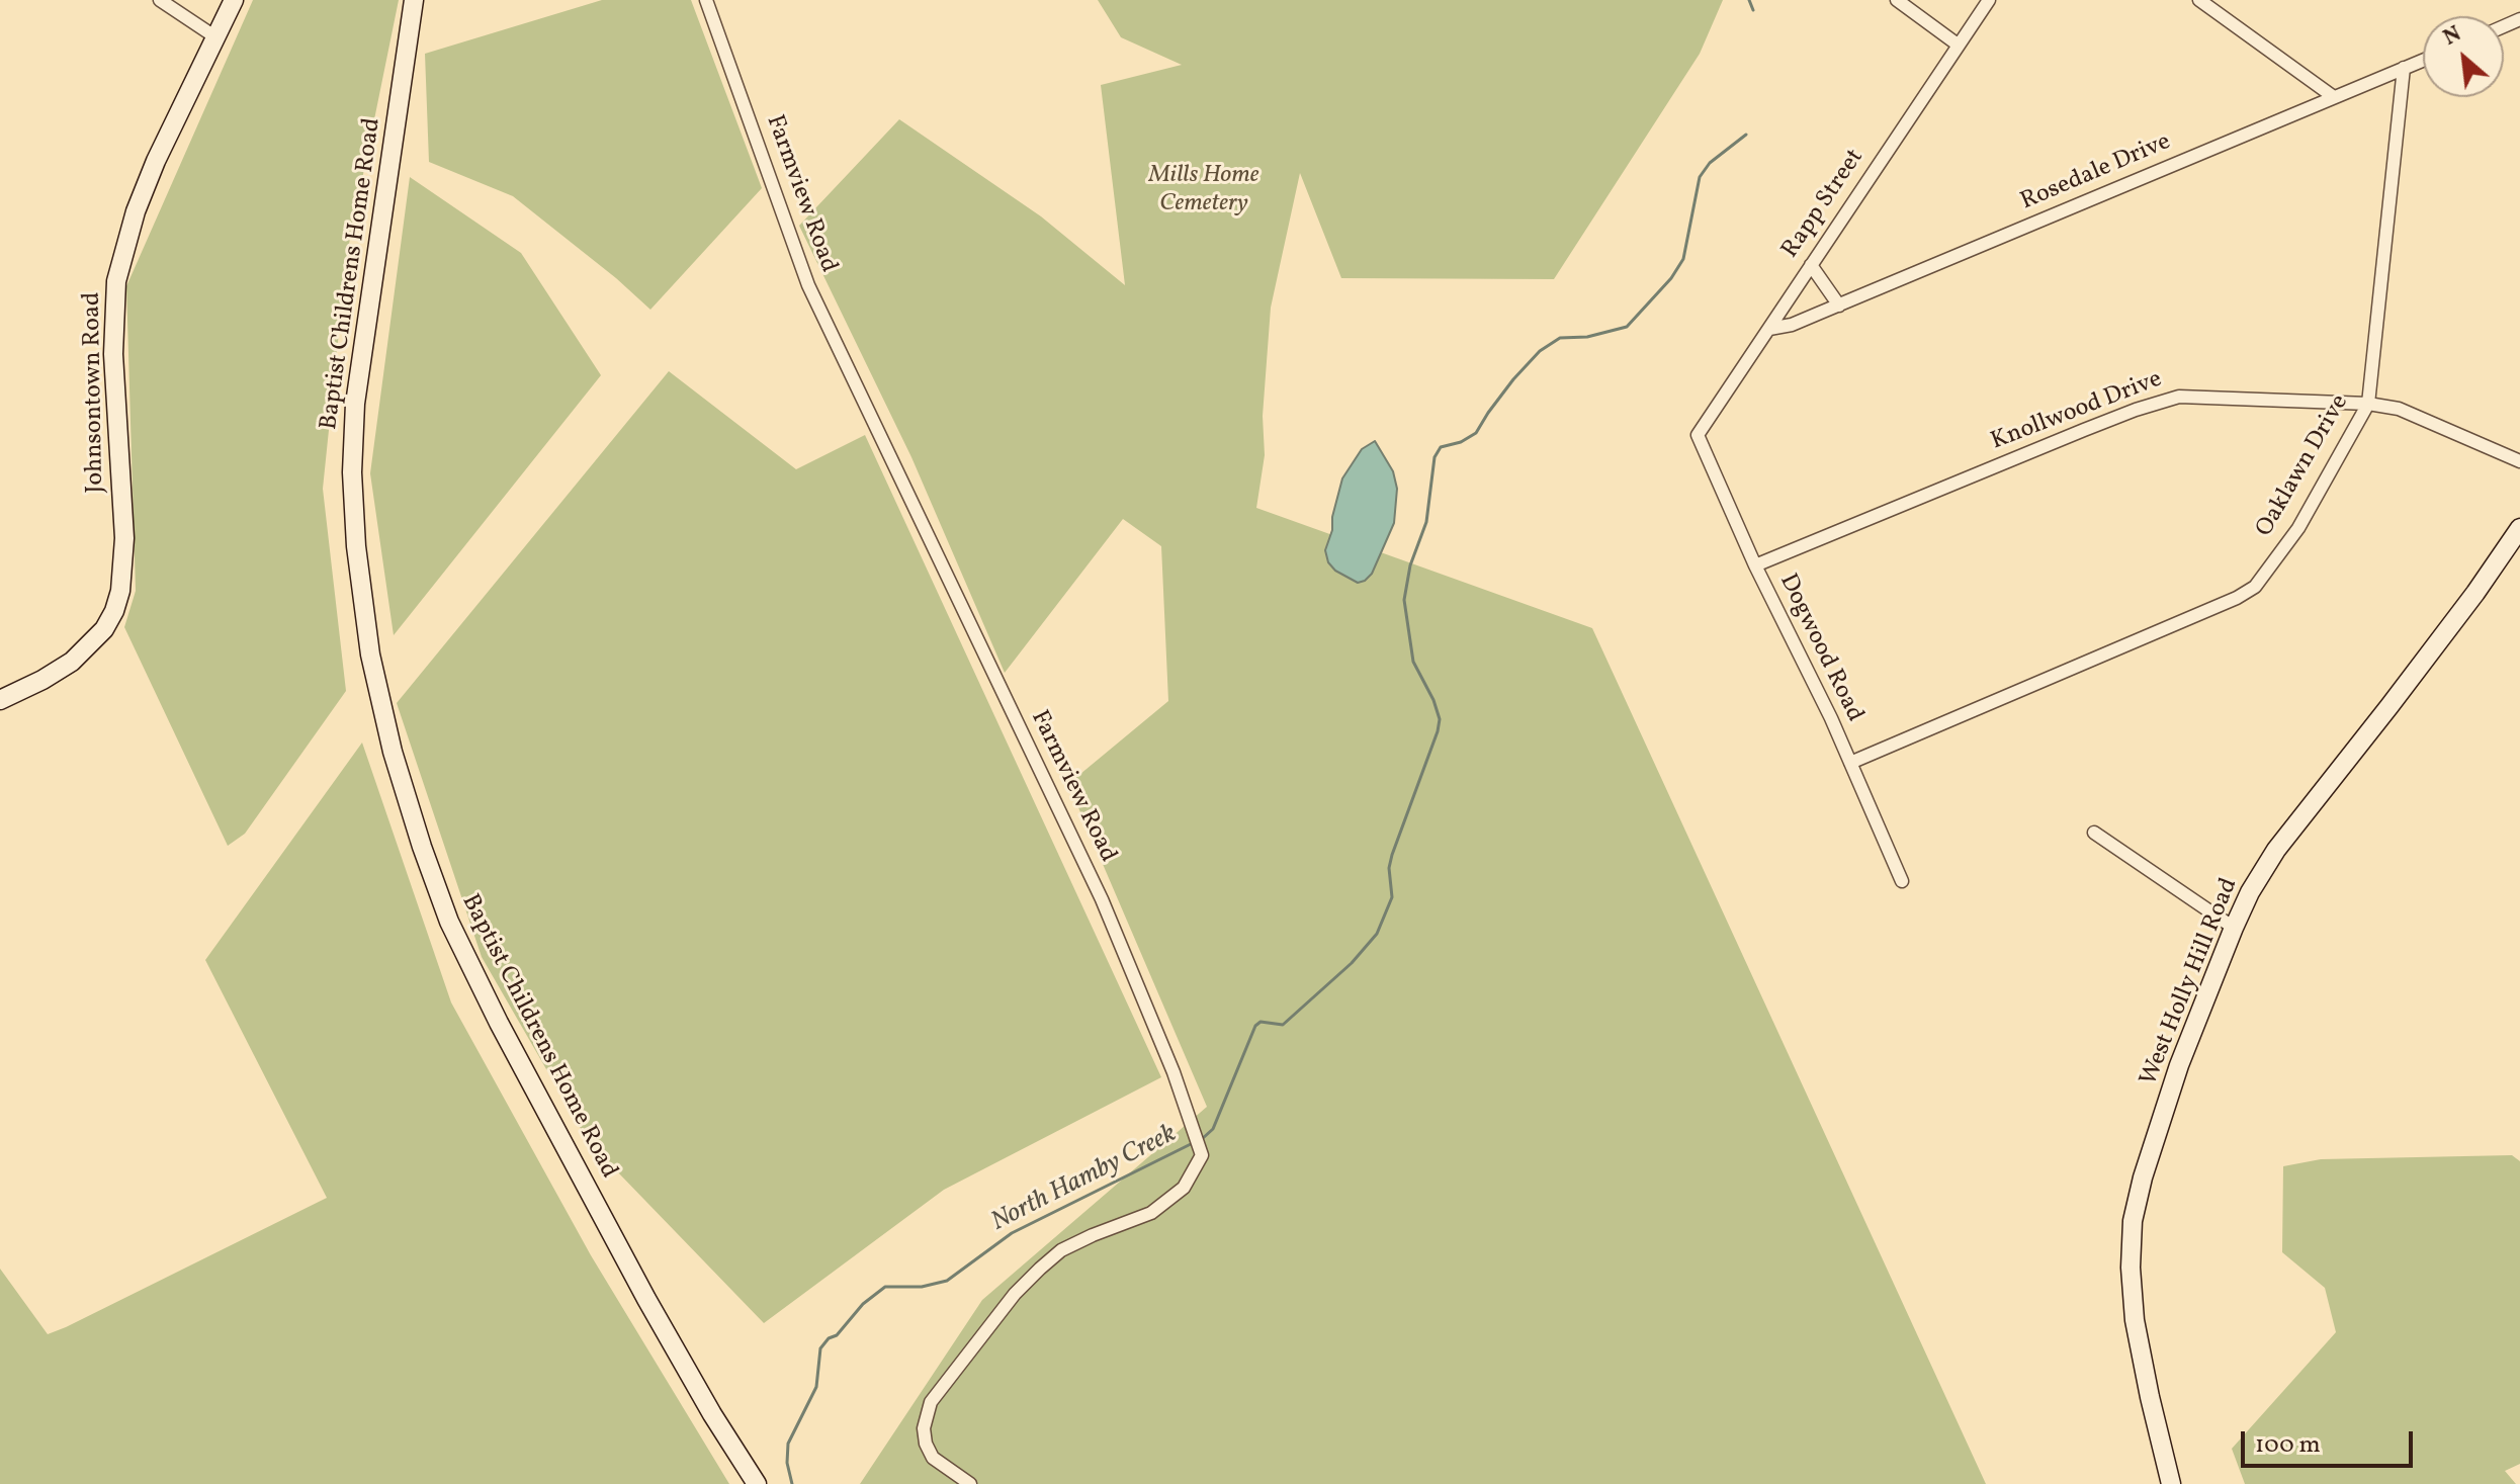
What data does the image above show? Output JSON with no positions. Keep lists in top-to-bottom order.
{
  "streets": {
    "street": [
      "Rosedale Drive",
      "Farmview Road",
      "Rapp Street",
      "Baptist Childrens Home Road",
      "Johnsontown Road",
      "Knollwood Drive",
      "Oaklawn Drive",
      "Dogwood Road",
      "West Holly Hill Road"
    ]
  },
  "crossings": [
    ["Rosedale Drive", "Rapp Street"],
    ["Rosedale Drive", "Oaklawn Drive"],
    ["Rapp Street", "Dogwood Road"],
    ["Knollwood Drive", "Oaklawn Drive"],
    ["Knollwood Drive", "Dogwood Road"],
    ["Oaklawn Drive", "Dogwood Road"]
  ],
  "water": ["North Hamby Creek"],
  "parks": ["Mills Home Cemetery"],
  "scale_bar": "100 m",
  "north": "top left"
}
